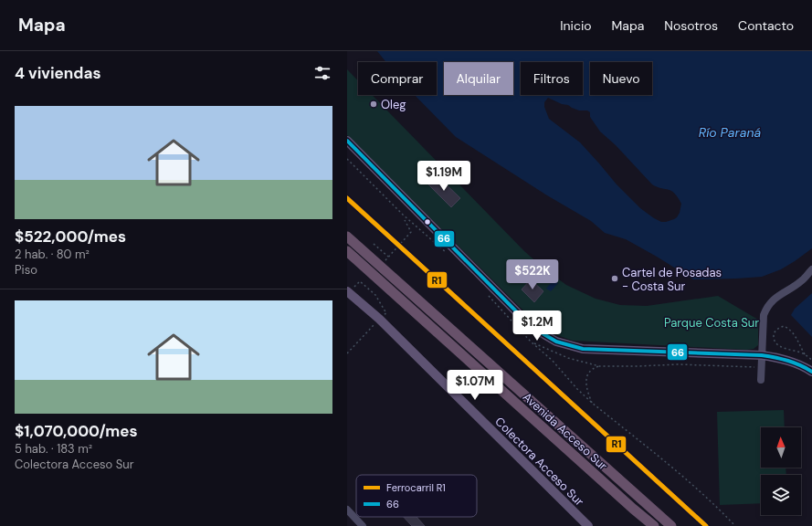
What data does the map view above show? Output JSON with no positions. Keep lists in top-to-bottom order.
{
  "streets": {
    "highway": ["Avenida Acceso Sur"],
    "main road": ["Colectora Acceso Sur"]
  },
  "water": ["Río Paraná"],
  "parks": ["Parque Costa Sur"],
  "places": ["Oleg", "Cartel de Posadas - Costa Sur"],
  "lines": ["transit line 66", "rail line R1"],
  "legend": ["Ferrocarril R1", "66"],
  "north": "top",
  "page": {
    "header": "Mapa",
    "nav": [
      "Inicio",
      "Mapa",
      "Nosotros",
      "Contacto"
    ],
    "heading": "4 viviendas",
    "chip": [
      "Comprar",
      "Alquilar",
      "Filtros",
      "Nuevo"
    ],
    "list": [
      {
        "name": "$522,000/mes",
        "note": "2 hab. · 80 m² · Piso"
      },
      {
        "name": "$1,070,000/mes",
        "note": "5 hab. · 183 m² · Colectora Acceso Sur"
      }
    ],
    "price": [
      "$1.19M",
      "$522K",
      "$1.2M",
      "$1.07M"
    ]
  }
}
